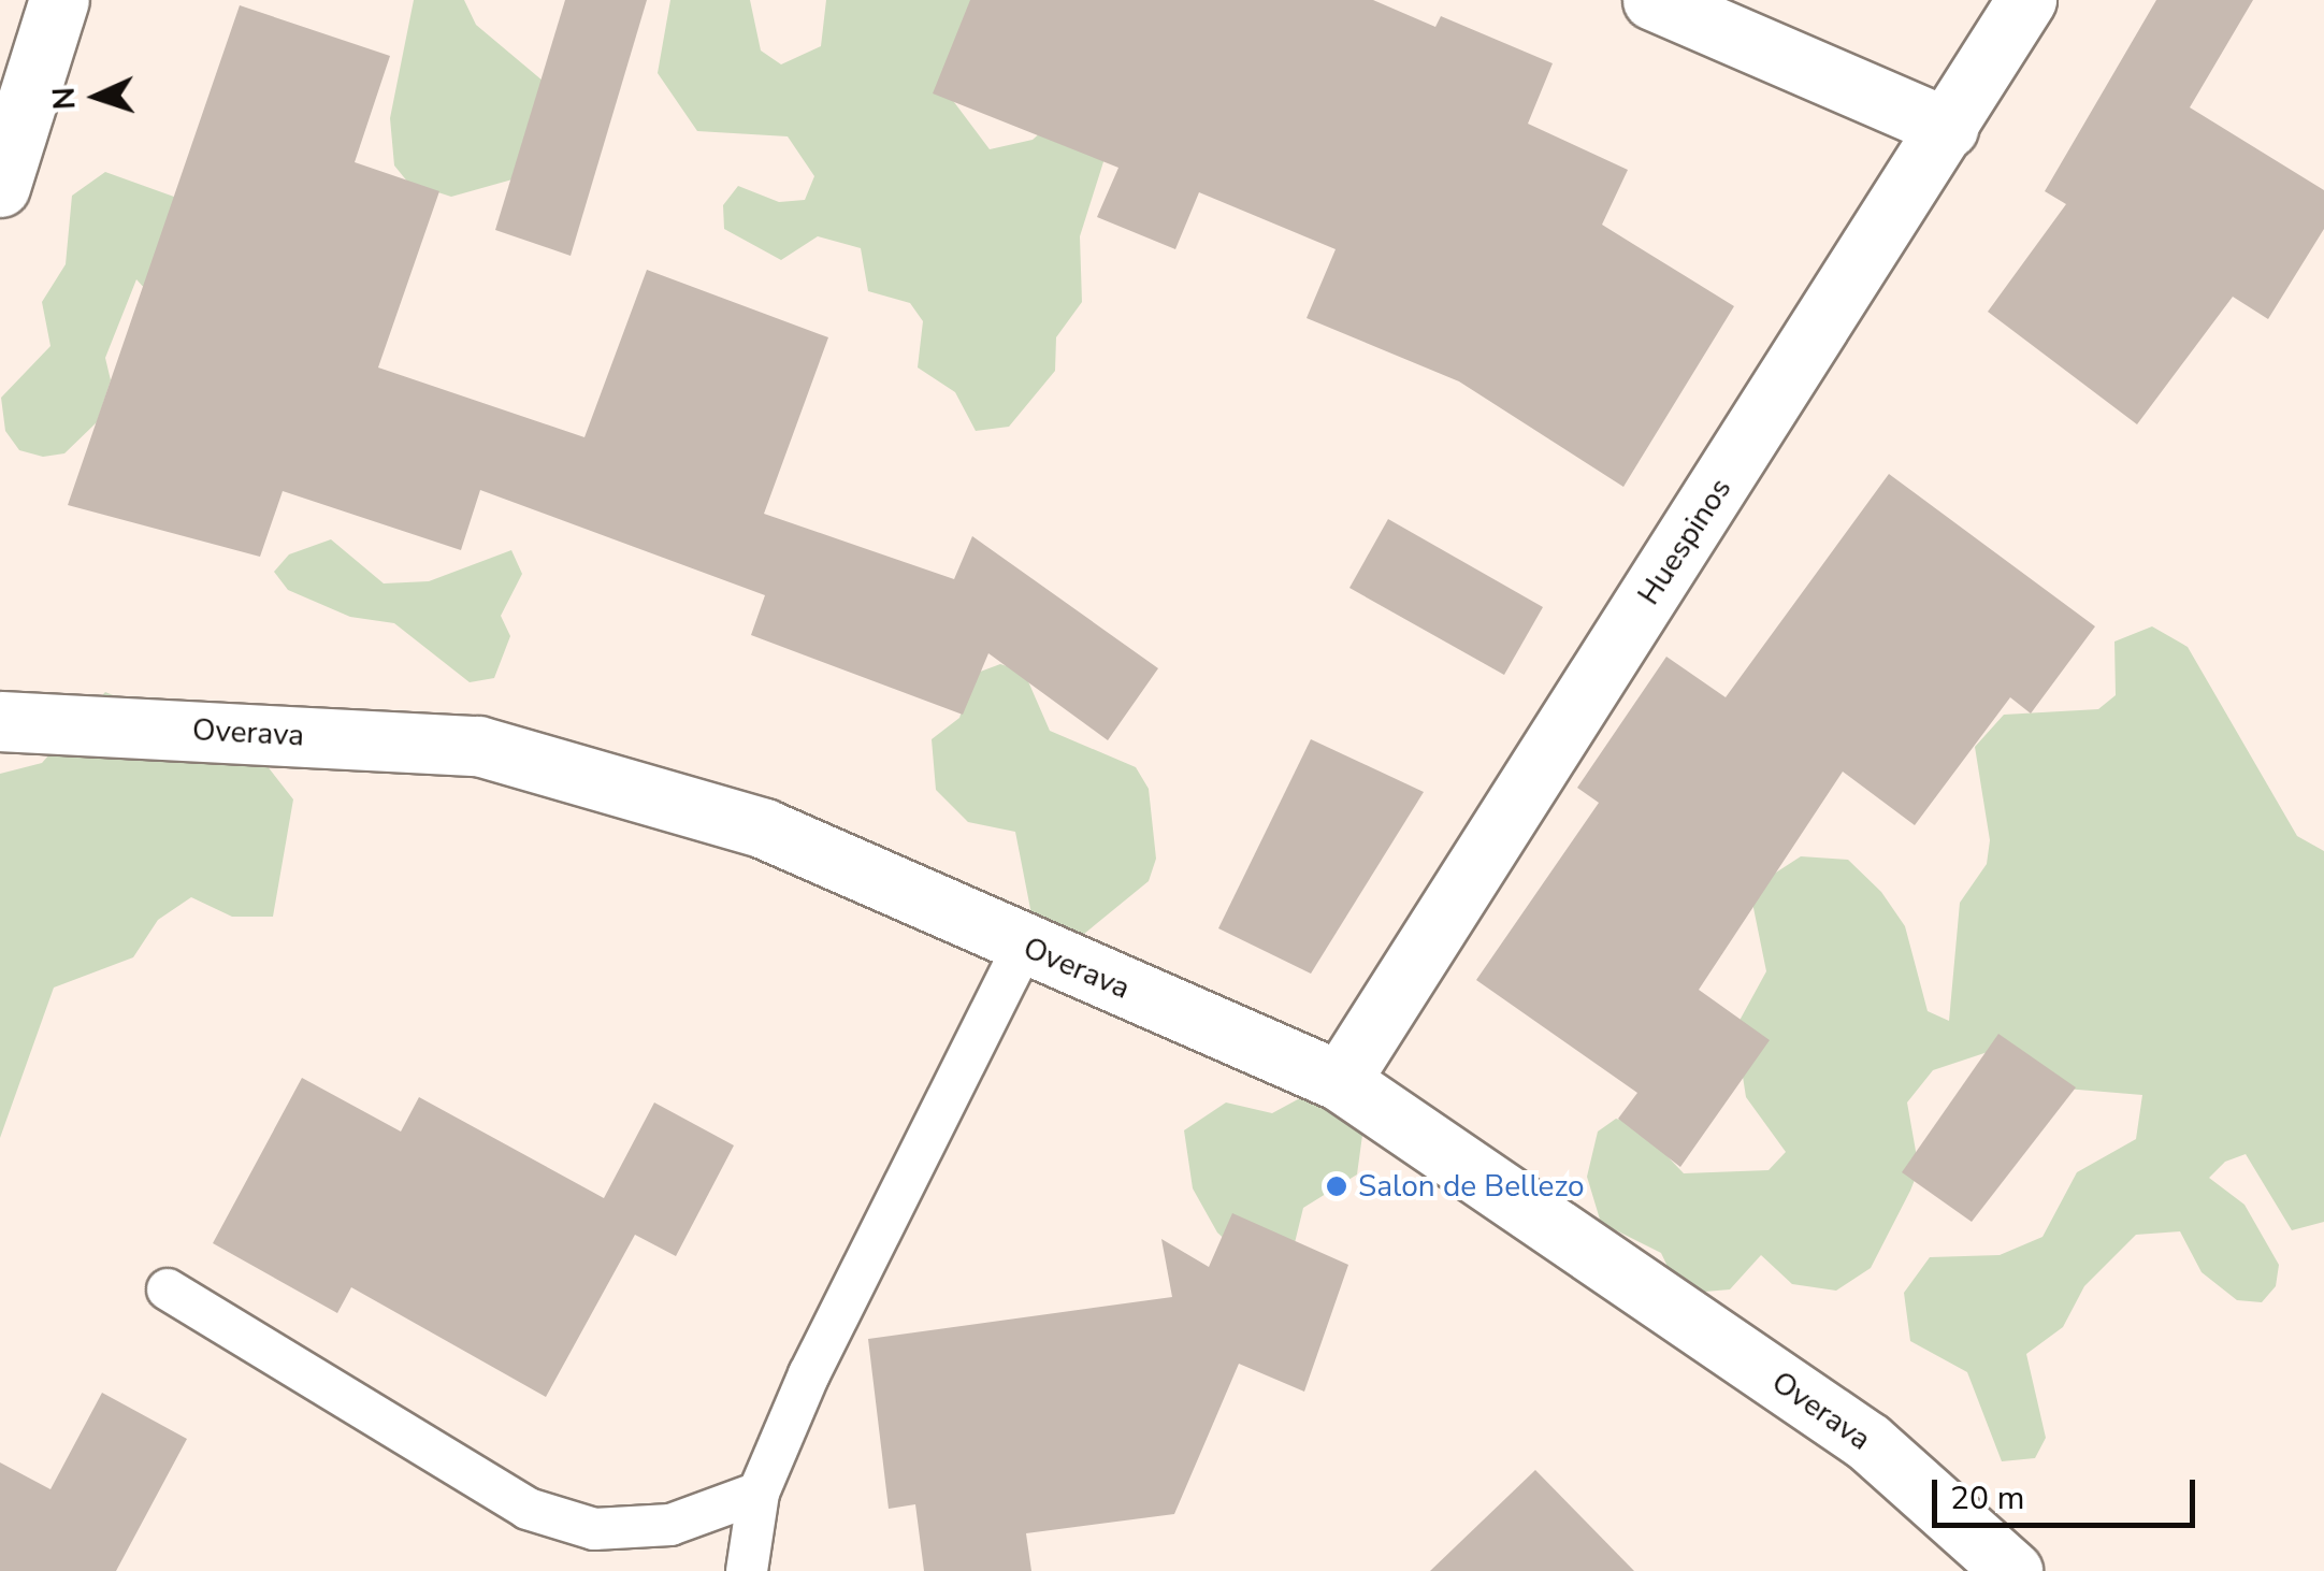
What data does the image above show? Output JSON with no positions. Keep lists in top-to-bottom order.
{
  "streets": {
    "street": ["Huespinos", "Overava"]
  },
  "crossings": [
    ["Huespinos", "Overava"]
  ],
  "places": ["Salon de Bellezo"],
  "scale_bar": "20 m",
  "north": "left"
}
